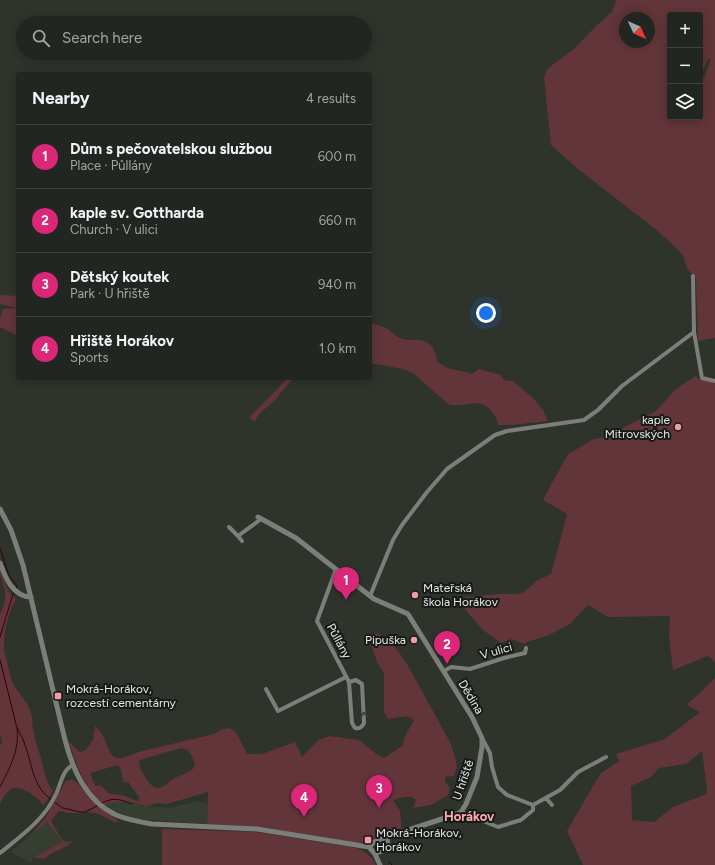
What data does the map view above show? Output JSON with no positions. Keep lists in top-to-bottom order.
{
  "streets": {
    "street": [
      "Půllány",
      "V ulici",
      "Dědina",
      "U hřiště"
    ]
  },
  "crossings": [
    ["V ulici", "Dědina"],
    ["Dědina", "U hřiště"]
  ],
  "districts": ["Horákov"],
  "places": {
    "other": ["kaple Mitrovských", "Mateřská škola Horákov", "Pipuška"],
    "transit": ["Mokrá-Horákov, rozcestí cementárny", "Mokrá-Horákov, Horákov"]
  },
  "north": "bottom right",
  "page": {
    "map_buttons": ["+", "−"],
    "search": "Search here",
    "heading": ["Nearby", "4 results"],
    "list": [
      {
        "mark": "1",
        "name": "Dům s pečovatelskou službou",
        "note": "Place · Půllány",
        "value": "600 m"
      },
      {
        "mark": "2",
        "name": "kaple sv. Gottharda",
        "note": "Church · V ulici",
        "value": "660 m"
      },
      {
        "mark": "3",
        "name": "Dětský koutek",
        "note": "Park · U hřiště",
        "value": "940 m"
      },
      {
        "mark": "4",
        "name": "Hřiště Horákov",
        "note": "Sports",
        "value": "1.0 km"
      }
    ],
    "pins": [
      "1",
      "2",
      "3",
      "4"
    ]
  }
}
